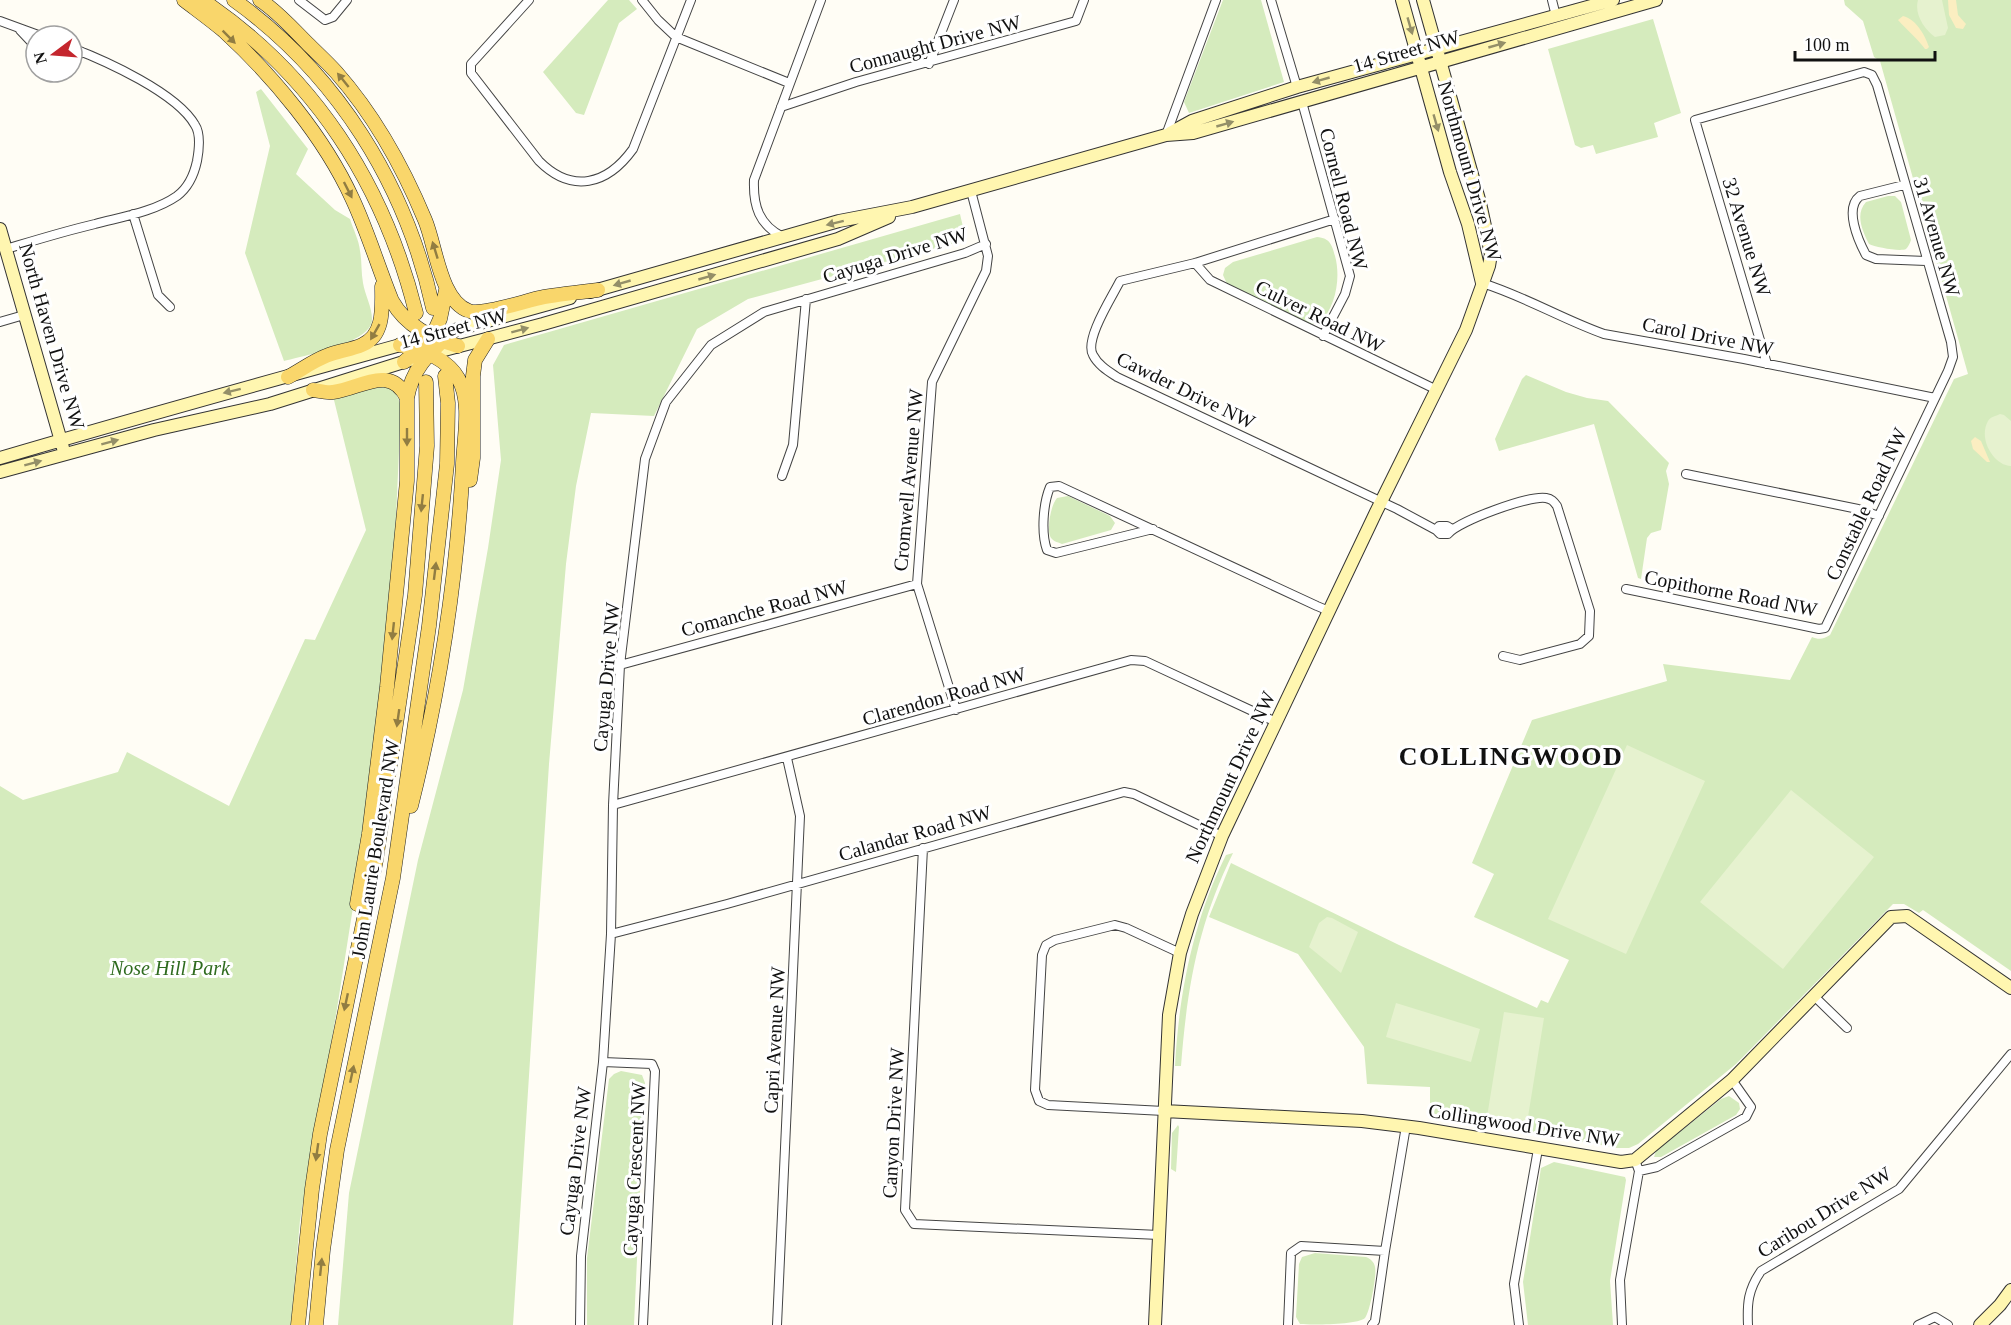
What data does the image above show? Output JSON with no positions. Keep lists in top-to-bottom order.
{
  "streets": {
    "main road": [
      "14 Street NW",
      "Northmount Drive NW",
      "North Haven Drive NW",
      "John Laurie Boulevard NW",
      "Collingwood Drive NW"
    ],
    "street": [
      "Connaught Drive NW",
      "Cornell Road NW",
      "32 Avenue NW",
      "31 Avenue NW",
      "Cayuga Drive NW",
      "Culver Road NW",
      "Carol Drive NW",
      "Cawder Drive NW",
      "Cromwell Avenue NW",
      "Constable Road NW",
      "Copithorne Road NW",
      "Comanche Road NW",
      "Clarendon Road NW",
      "Calandar Road NW",
      "Capri Avenue NW",
      "Canyon Drive NW",
      "Cayuga Crescent NW",
      "Caribou Drive NW"
    ]
  },
  "crossings": [
    ["14 Street NW", "Northmount Drive NW"],
    ["14 Street NW", "Cornell Road NW"],
    ["14 Street NW", "North Haven Drive NW"],
    ["14 Street NW", "Cromwell Avenue NW"],
    ["Northmount Drive NW", "Culver Road NW"],
    ["Northmount Drive NW", "Carol Drive NW"],
    ["Northmount Drive NW", "Cawder Drive NW"],
    ["Northmount Drive NW", "Clarendon Road NW"],
    ["Northmount Drive NW", "Calandar Road NW"],
    ["Northmount Drive NW", "Canyon Drive NW"],
    ["Northmount Drive NW", "Collingwood Drive NW"],
    ["Cornell Road NW", "Culver Road NW"],
    ["Cornell Road NW", "Cawder Drive NW"],
    ["32 Avenue NW", "31 Avenue NW"],
    ["32 Avenue NW", "Carol Drive NW"],
    ["31 Avenue NW", "Carol Drive NW"],
    ["31 Avenue NW", "Constable Road NW"],
    ["Cayuga Drive NW", "Cromwell Avenue NW"],
    ["Cayuga Drive NW", "Comanche Road NW"],
    ["Cayuga Drive NW", "Clarendon Road NW"],
    ["Cayuga Drive NW", "Calandar Road NW"],
    ["Cayuga Drive NW", "Cayuga Crescent NW"],
    ["Culver Road NW", "Cawder Drive NW"],
    ["Carol Drive NW", "Constable Road NW"],
    ["Cromwell Avenue NW", "Comanche Road NW"],
    ["Cromwell Avenue NW", "Clarendon Road NW"],
    ["Constable Road NW", "Copithorne Road NW"],
    ["Clarendon Road NW", "Capri Avenue NW"],
    ["Calandar Road NW", "Capri Avenue NW"],
    ["Calandar Road NW", "Canyon Drive NW"]
  ],
  "districts": ["COLLINGWOOD"],
  "parks": ["Nose Hill Park"],
  "scale_bar": "100 m",
  "north": "left"
}
